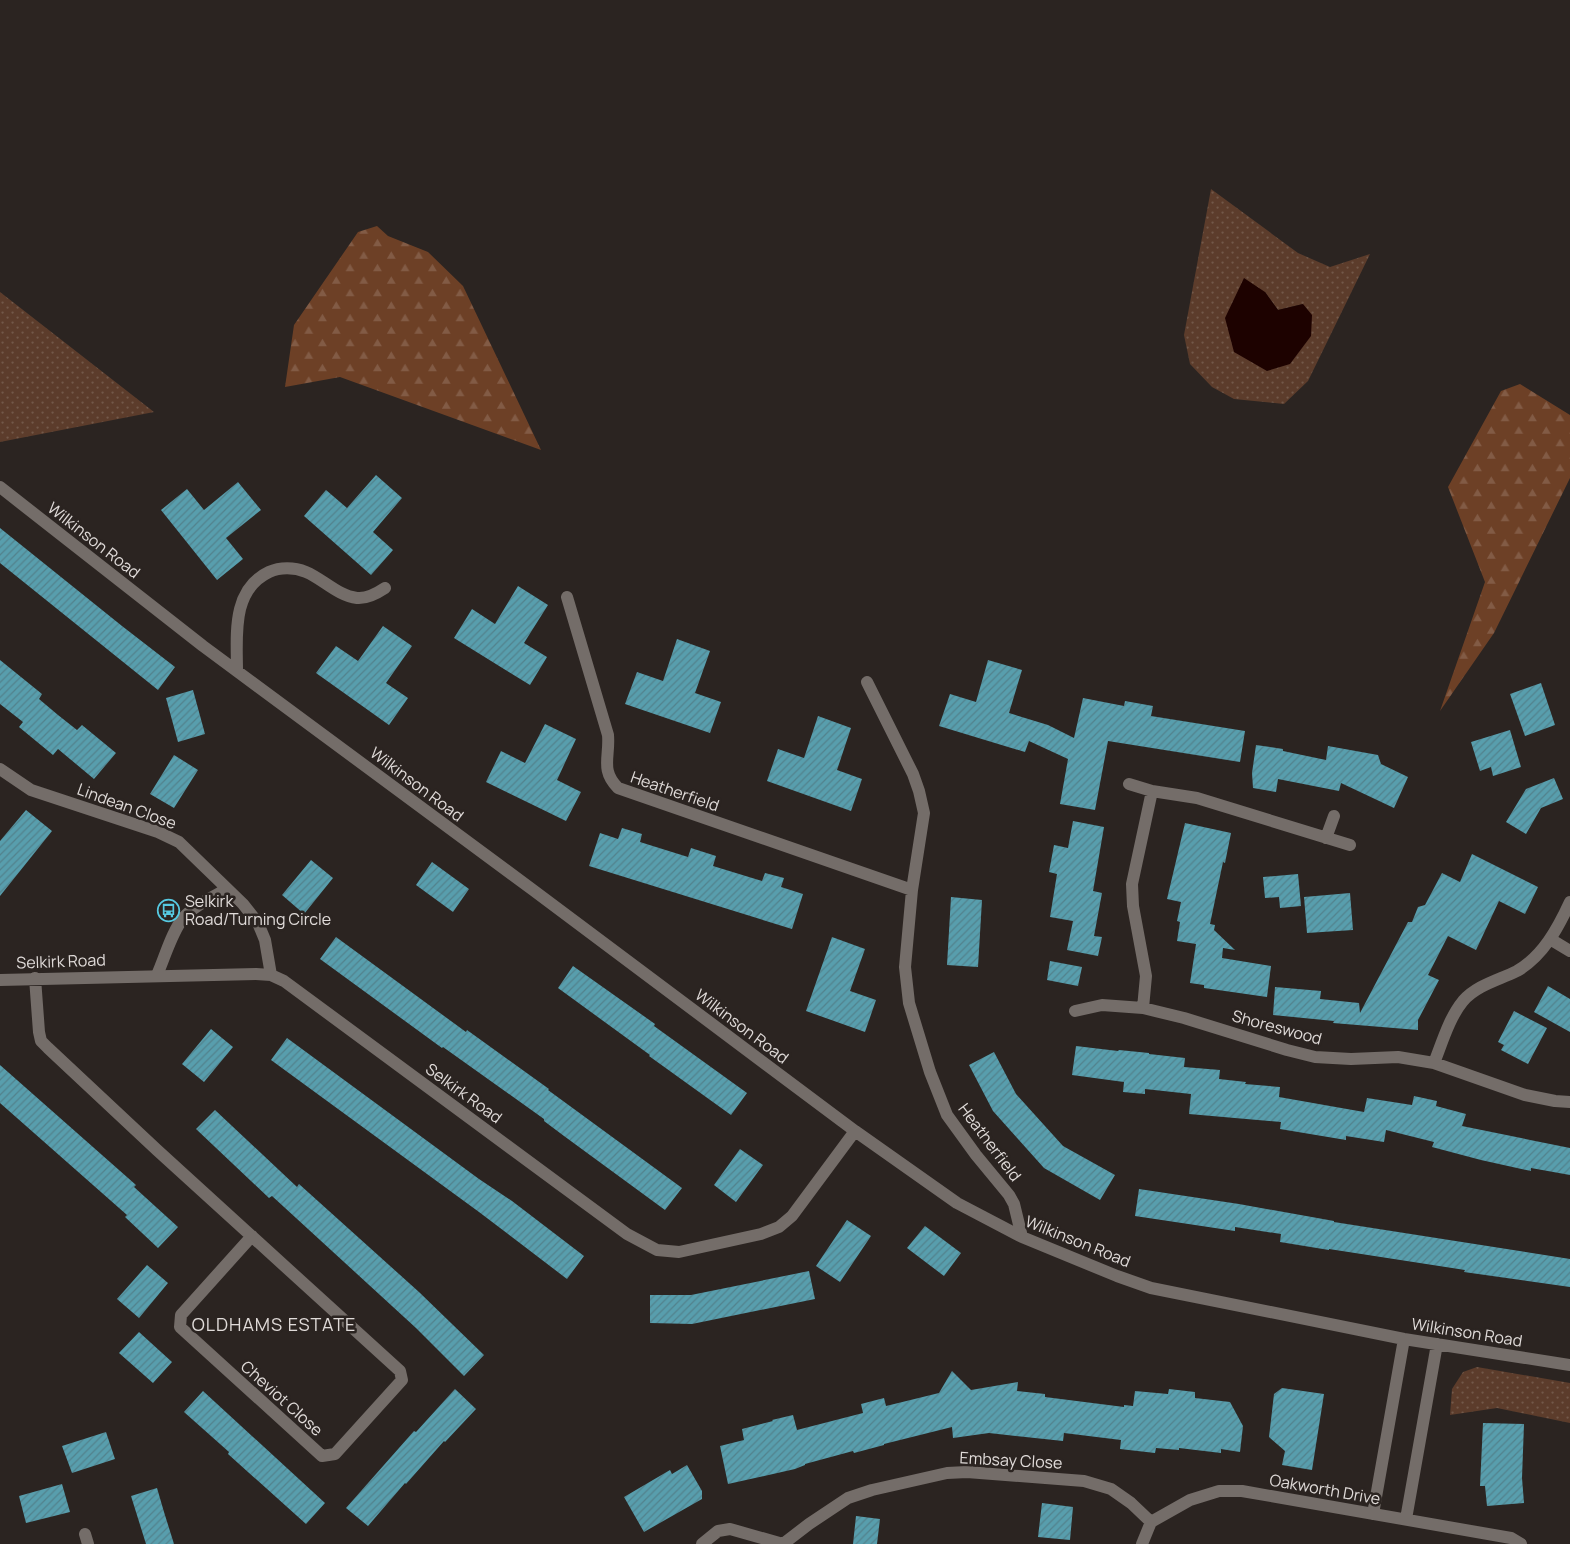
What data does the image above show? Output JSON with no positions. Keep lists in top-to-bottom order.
{
  "streets": {
    "street": [
      "Wilkinson Road",
      "Heatherfield",
      "Lindean Close",
      "Selkirk Road",
      "Shoreswood",
      "Cheviot Close",
      "Embsay Close",
      "Oakworth Drive"
    ]
  },
  "crossings": [
    ["Wilkinson Road", "Heatherfield"],
    ["Wilkinson Road", "Selkirk Road"],
    ["Lindean Close", "Selkirk Road"],
    ["Selkirk Road", "Cheviot Close"],
    ["Embsay Close", "Oakworth Drive"]
  ],
  "districts": ["OLDHAMS ESTATE"],
  "places": {
    "bus stop": ["Selkirk Road/Turning Circle"]
  }
}
